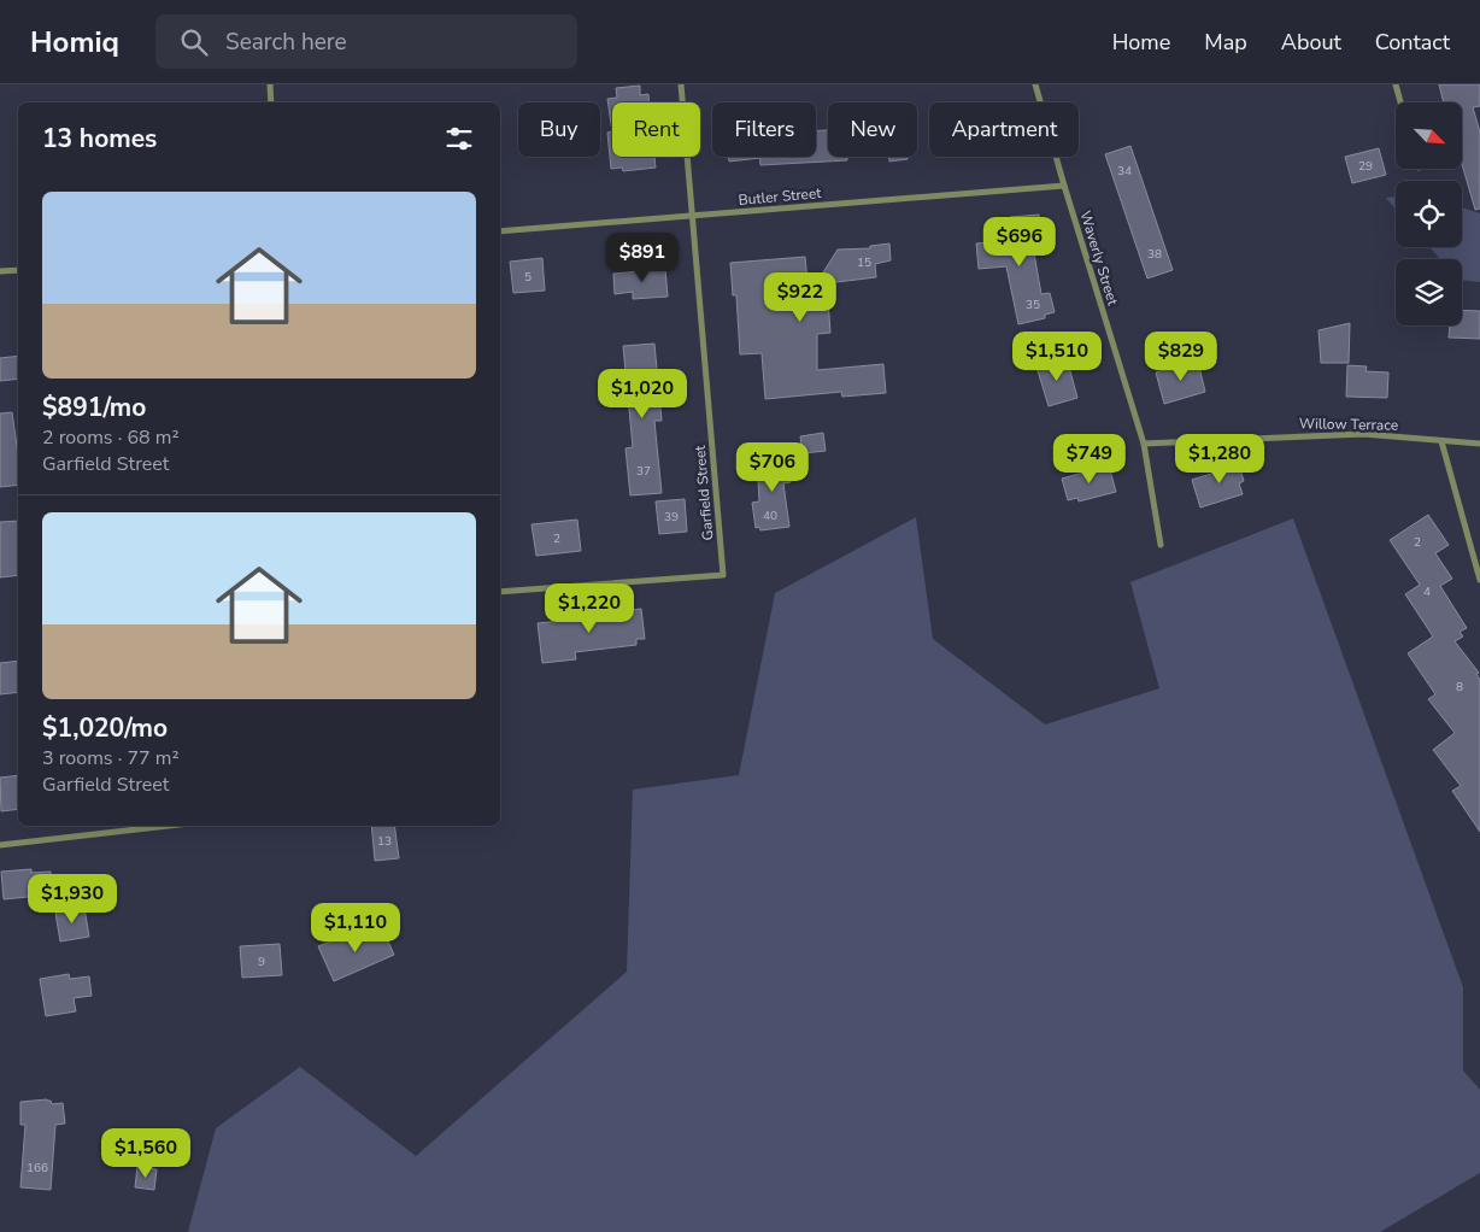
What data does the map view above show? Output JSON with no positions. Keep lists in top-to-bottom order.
{
  "streets": {
    "street": [
      "Butler Street",
      "Waverly Street",
      "Willow Terrace",
      "Garfield Street"
    ]
  },
  "crossings": [
    ["Butler Street", "Waverly Street"],
    ["Butler Street", "Garfield Street"],
    ["Waverly Street", "Willow Terrace"]
  ],
  "house_numbers": [
    "29",
    "34",
    "38",
    "15",
    "5",
    "35",
    "37",
    "40",
    "39",
    "2",
    "2",
    "4",
    "8",
    "13",
    "9",
    "166"
  ],
  "north": "bottom right",
  "page": {
    "header": "Homiq",
    "search": "Search here",
    "nav": [
      "Home",
      "Map",
      "About",
      "Contact"
    ],
    "chip": [
      "Buy",
      "Rent",
      "Filters",
      "New",
      "Apartment"
    ],
    "heading": "13 homes",
    "list": [
      {
        "name": "$891/mo",
        "note": "2 rooms · 68 m² · Garfield Street"
      },
      {
        "name": "$1,020/mo",
        "note": "3 rooms · 77 m² · Garfield Street"
      }
    ],
    "price": [
      "$696",
      "$891",
      "$922",
      "$1,510",
      "$829",
      "$1,020",
      "$749",
      "$1,280",
      "$706",
      "$1,220",
      "$1,930",
      "$1,110",
      "$1,560"
    ]
  }
}
